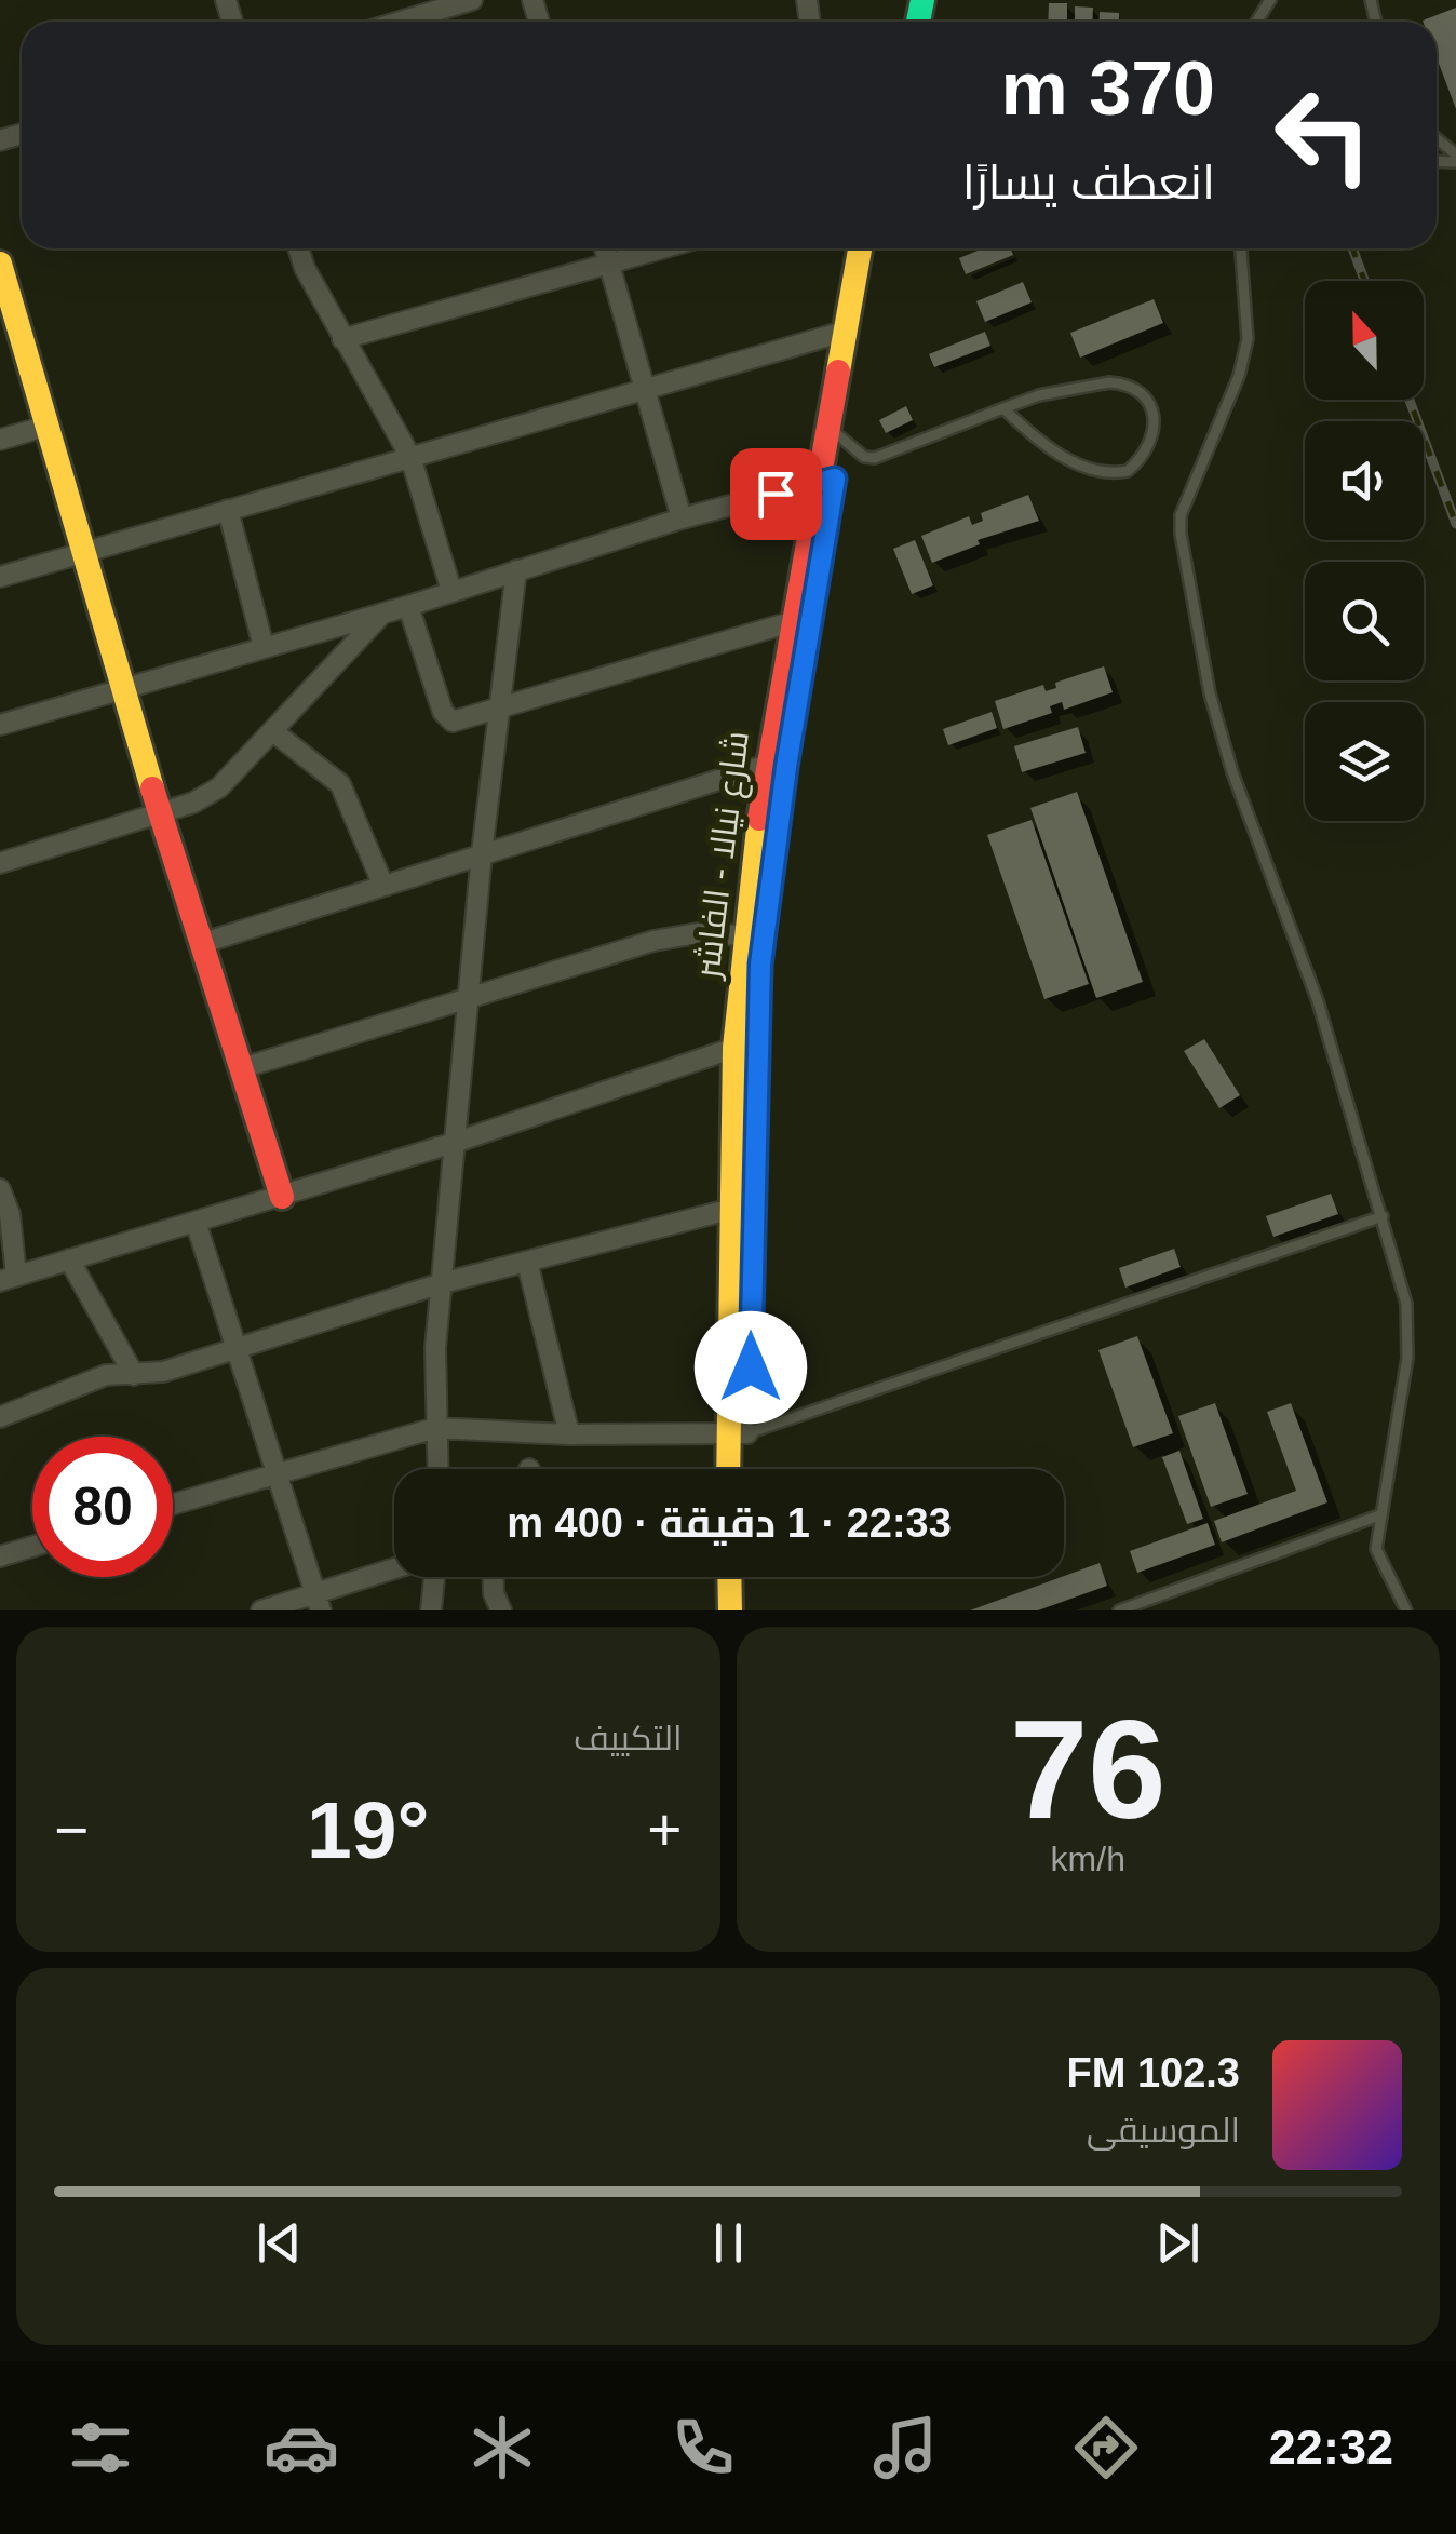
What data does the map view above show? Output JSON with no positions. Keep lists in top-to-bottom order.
{
  "streets": {
    "main road": ["شارع نيالا - الفاشر"]
  },
  "north": "top",
  "page": {
    "turn": ["370 m", "انعطف يسارًا"],
    "limit": "80",
    "trip": "22:33 · 1 دقيقة · 400 m",
    "tile": [
      ["76", "km/h"],
      "التكييف"
    ],
    "heat": ["−", "19°", "+"],
    "song": ["102.3 FM", "الموسيقى"],
    "tabs": "22:32"
  }
}
